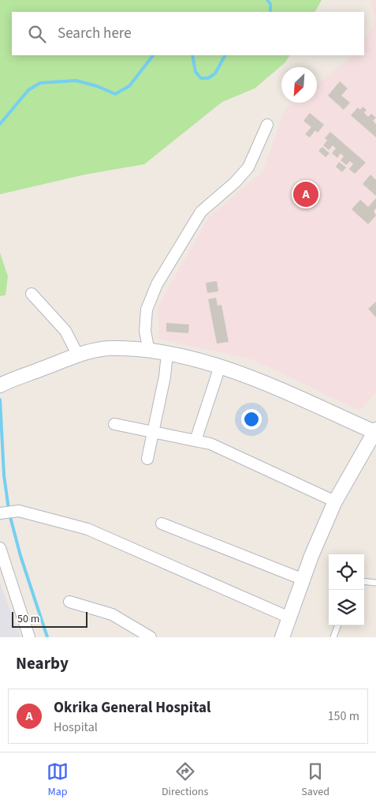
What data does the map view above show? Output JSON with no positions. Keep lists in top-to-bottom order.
{
  "scale_bar": "50 m",
  "north": "bottom left",
  "page": {
    "search": "Search here",
    "pins": "A",
    "scale": "50 m",
    "heading": "Nearby",
    "list": [
      {
        "mark": "A",
        "name": "Okrika General Hospital",
        "note": "Hospital",
        "value": "150 m"
      }
    ],
    "nav": ["Map", "Directions", "Saved"]
  }
}
